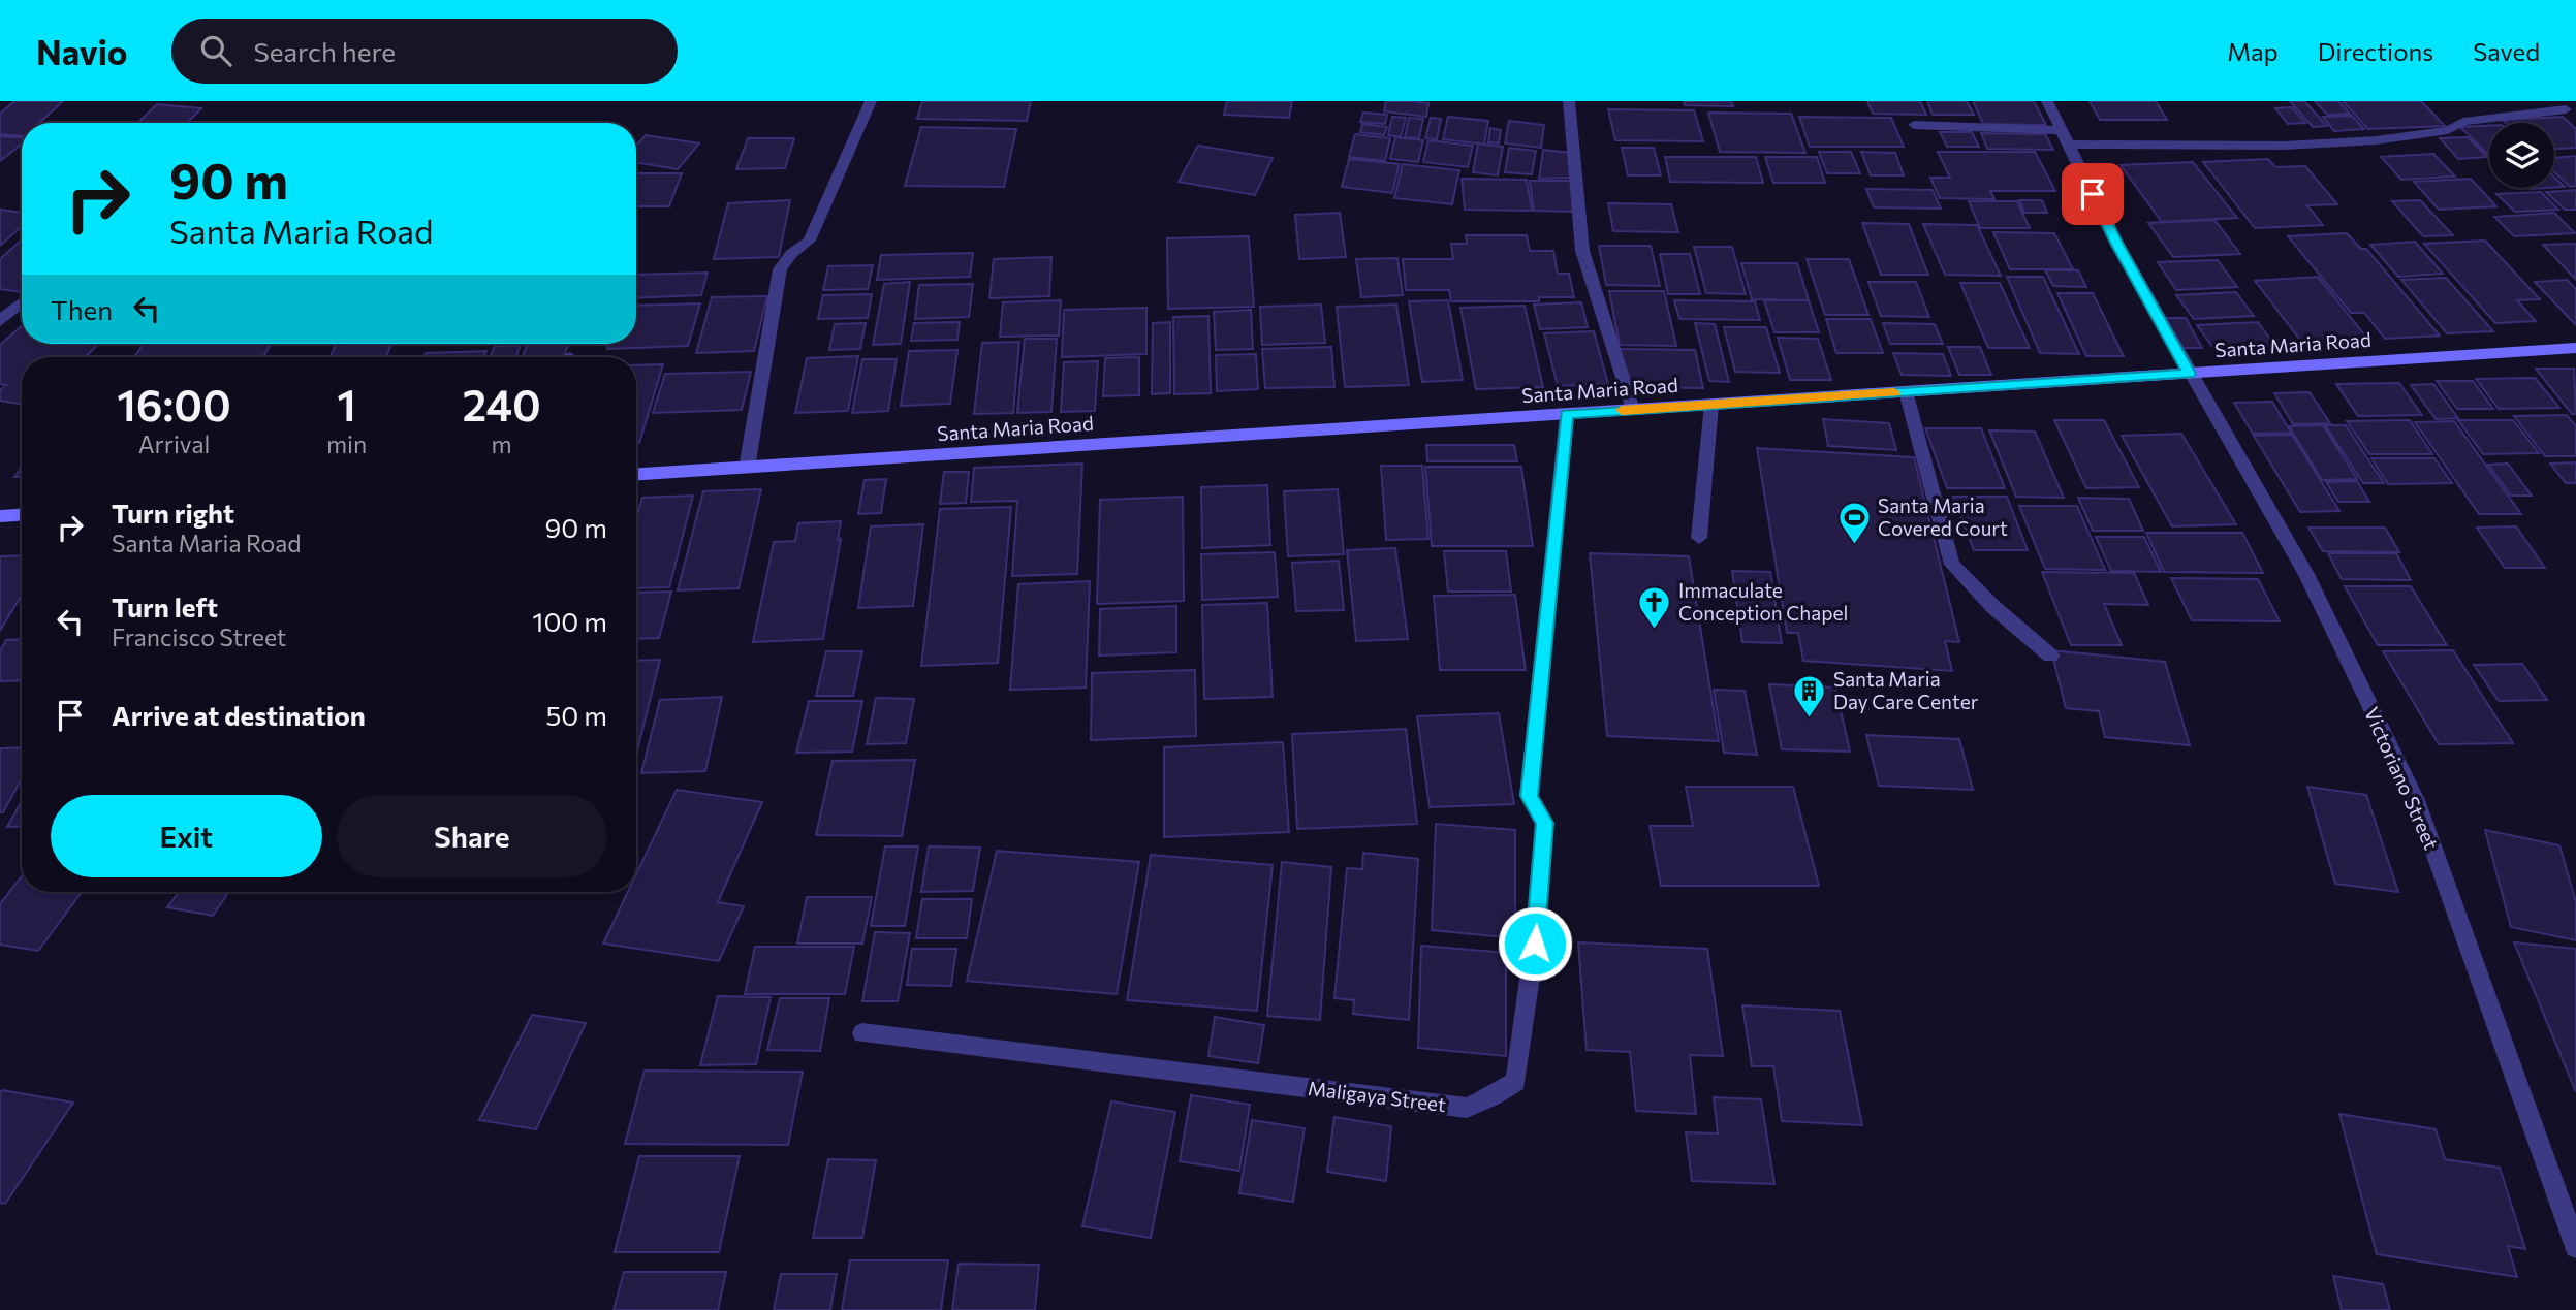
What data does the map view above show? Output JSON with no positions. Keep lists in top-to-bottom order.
{
  "streets": {
    "main road": ["Santa Maria Road"],
    "street": ["Victoriano Street", "Maligaya Street"]
  },
  "crossings": [
    ["Santa Maria Road", "Victoriano Street"],
    ["Santa Maria Road", "Maligaya Street"]
  ],
  "places": {
    "sports": ["Santa Maria Covered Court"],
    "church": ["Immaculate Conception Chapel"],
    "building": ["Santa Maria Day Care Center"]
  },
  "page": {
    "header": "Navio",
    "search": "Search here",
    "nav": ["Map", "Directions", "Saved"],
    "turn": ["90 m", "Santa Maria Road"],
    "then": "Then",
    "eta": [
      "16:00",
      "Arrival",
      "1",
      "min",
      "240",
      "m"
    ],
    "list": [
      {
        "name": "Turn right",
        "note": "Santa Maria Road",
        "value": "90 m"
      },
      {
        "name": "Turn left",
        "note": "Francisco Street",
        "value": "100 m"
      },
      {
        "name": "Arrive at destination",
        "value": "50 m"
      }
    ],
    "buttons": ["Exit", "Share"]
  }
}
